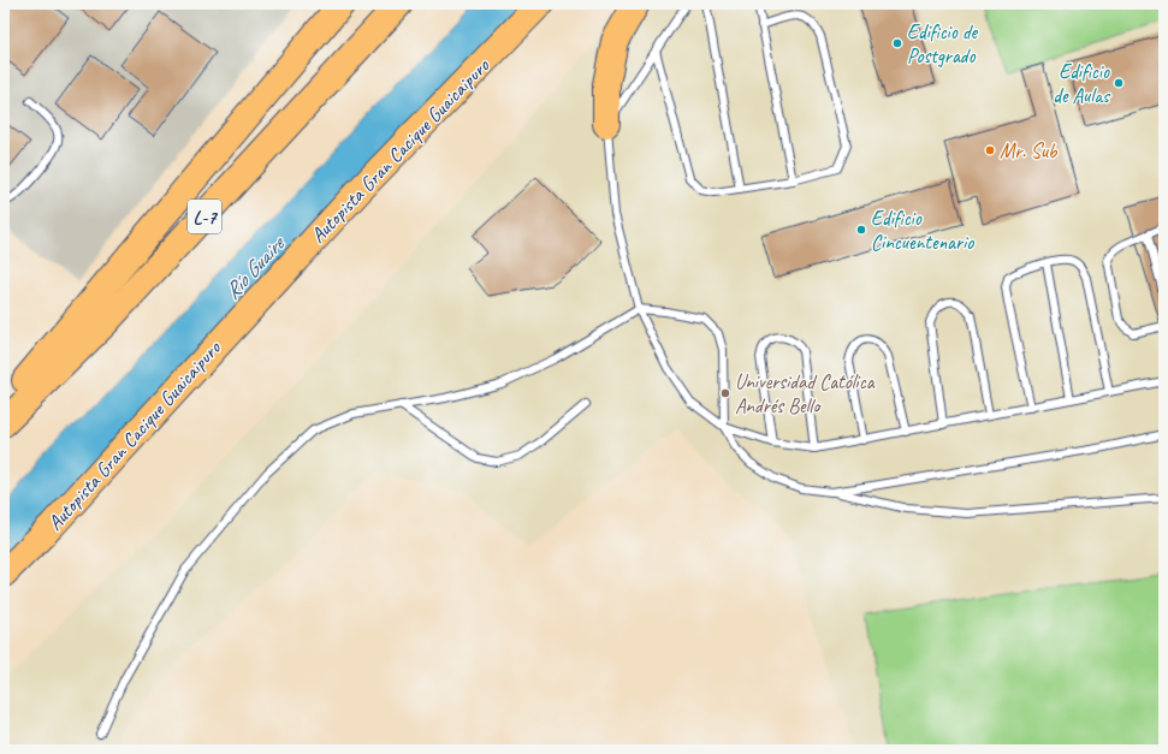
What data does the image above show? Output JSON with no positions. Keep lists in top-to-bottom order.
{
  "streets": {
    "highway": ["Autopista Gran Cacique Guaicaipuro", "L-7"]
  },
  "water": ["Río Guaire"],
  "places": [
    "Edificio de Postgrado",
    "Edificio de Aulas",
    "Mr. Sub",
    "Edificio Cincuentenario",
    "Universidad Católica Andrés Bello"
  ]
}
